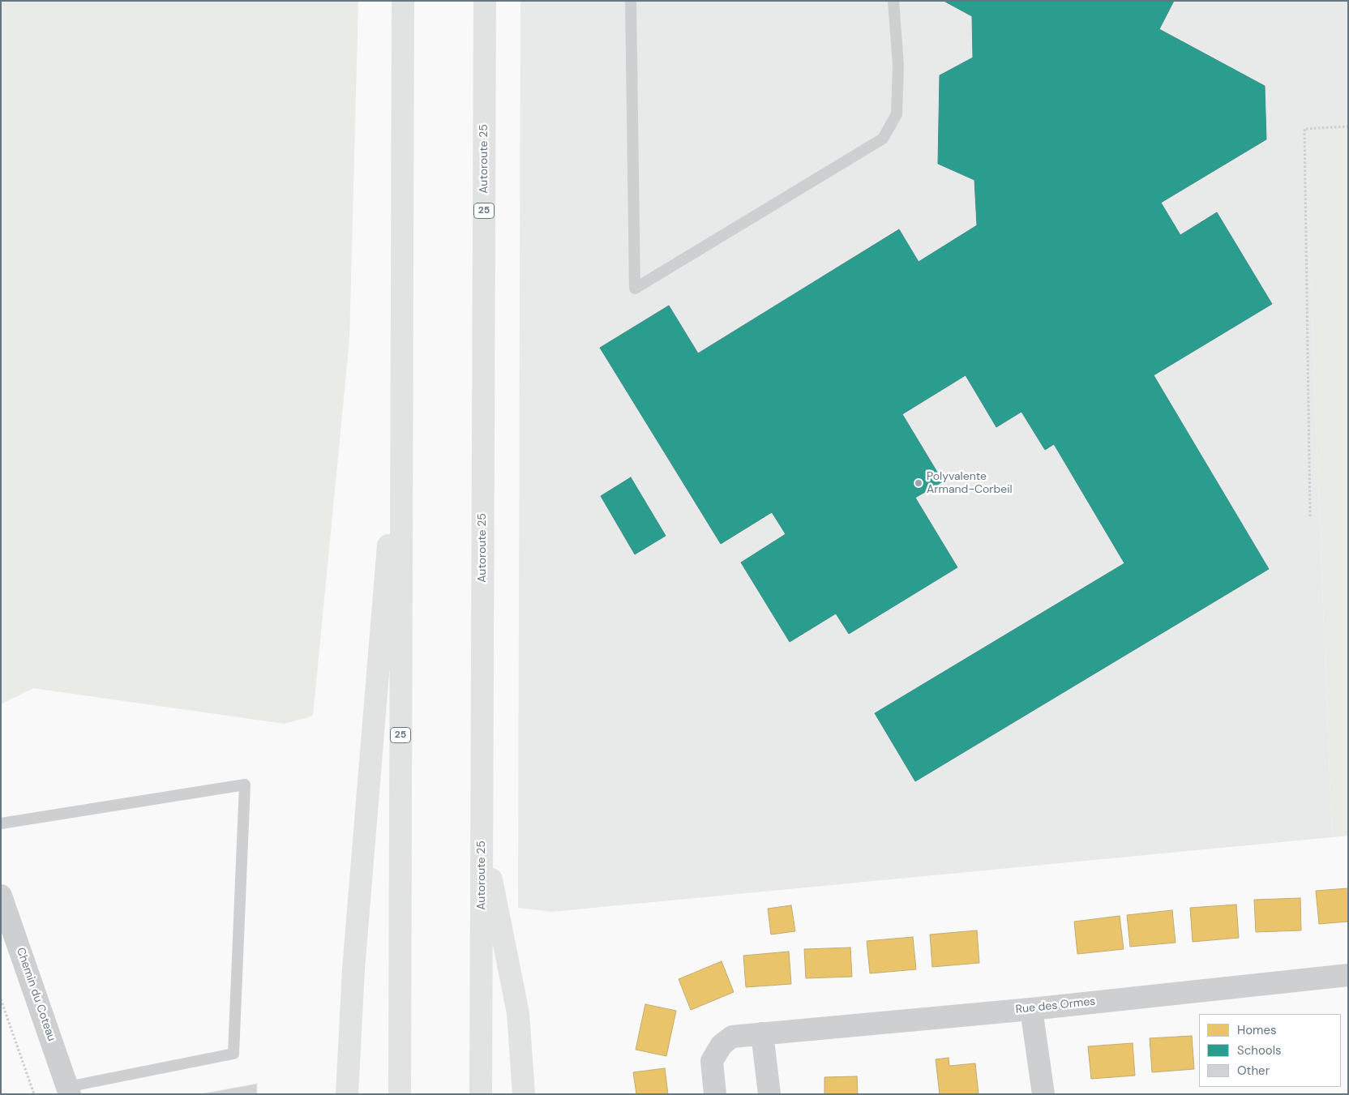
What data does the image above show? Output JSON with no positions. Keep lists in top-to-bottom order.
{
  "streets": {
    "highway": ["Autoroute 25", "25"],
    "street": ["Chemin du Coteau", "Rue des Ormes"]
  },
  "places": ["Polyvalente Armand-Corbeil"],
  "legend": ["Homes", "Schools", "Other"]
}
